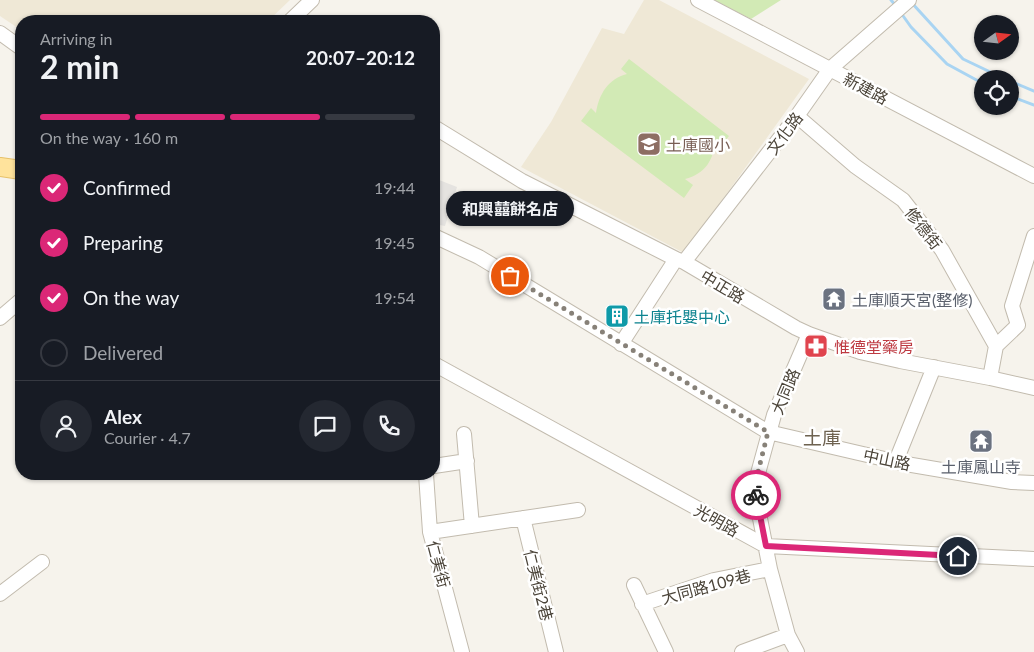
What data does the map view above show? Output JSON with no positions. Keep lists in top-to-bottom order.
{
  "streets": {
    "street": [
      "新建路",
      "文化路",
      "修德街",
      "中正路",
      "大同路",
      "中山路",
      "光明路",
      "仁美街",
      "仁美街2巷",
      "大同路109巷"
    ]
  },
  "crossings": [
    ["新建路", "文化路"],
    ["文化路", "修德街"],
    ["文化路", "中正路"],
    ["文化路", "中山路"],
    ["中正路", "大同路"],
    ["大同路", "中山路"],
    ["大同路", "光明路"],
    ["大同路", "大同路109巷"]
  ],
  "districts": ["土庫"],
  "places": {
    "school or university": ["土庫國小"],
    "other": ["和興囍餅名店"],
    "temple": ["土庫順天宮(整修)", "土庫鳳山寺"],
    "building": ["土庫托嬰中心"],
    "pharmacy": ["惟德堂藥房"]
  },
  "north": "right",
  "page": {
    "heading": ["2 min", "Arriving in", "20:07–20:12"],
    "panel": ["Alex", "Courier · 4.7"],
    "bar": "On the way · 160 m",
    "list": [
      ["Confirmed", "19:44"],
      ["Preparing", "19:45"],
      ["On the way", "19:54"],
      "Delivered"
    ],
    "bubble": "和興囍餅名店"
  }
}
